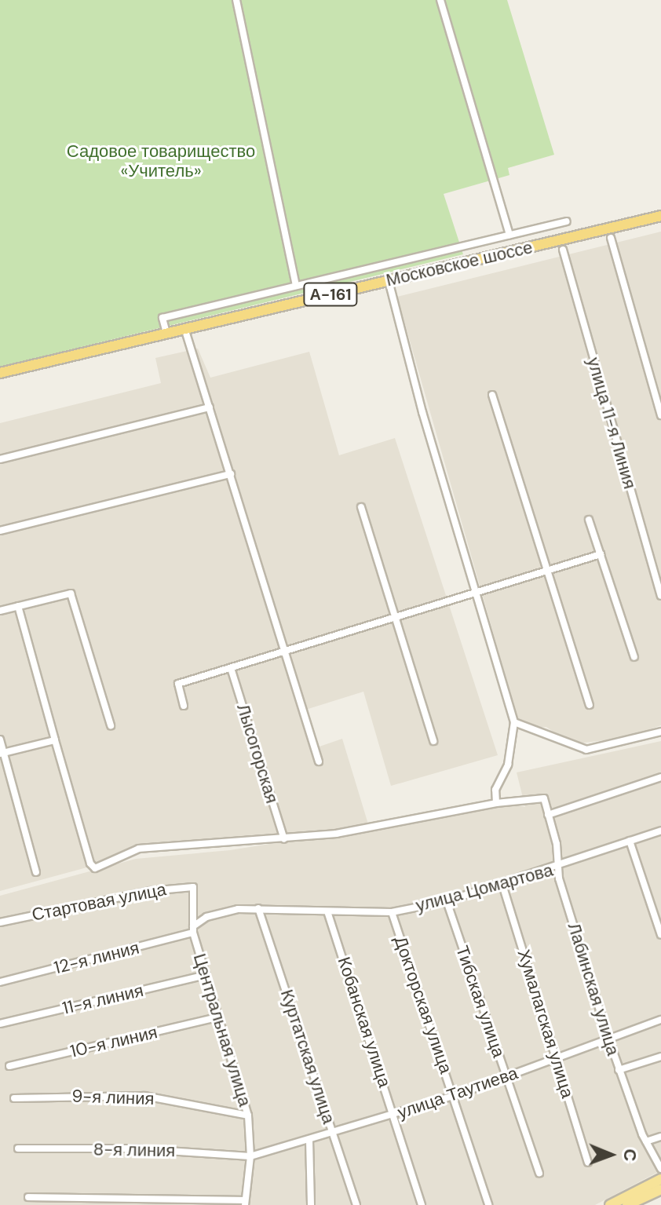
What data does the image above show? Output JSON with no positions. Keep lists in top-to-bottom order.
{
  "streets": {
    "highway": ["Московское шоссе", "А-161"],
    "street": [
      "улица 11-я Линия",
      "Лысогорская",
      "улица Цомартова",
      "Стартовая улица",
      "12-я линия",
      "Лабинская улица",
      "11-я линия",
      "Тибская улица",
      "Докторская улица",
      "Кобанская улица",
      "Хумалагская улица",
      "Центральная улица",
      "10-я линия",
      "Куртатская улица",
      "улица Таутиева",
      "9-я линия",
      "8-я линия"
    ]
  },
  "crossings": [
    ["улица Цомартова", "12-я линия"],
    ["улица Цомартова", "Лабинская улица"],
    ["улица Цомартова", "Тибская улица"],
    ["улица Цомартова", "Докторская улица"],
    ["улица Цомартова", "Кобанская улица"],
    ["улица Цомартова", "Хумалагская улица"],
    ["улица Цомартова", "Центральная улица"],
    ["улица Цомартова", "Куртатская улица"],
    ["Стартовая улица", "Центральная улица"],
    ["12-я линия", "Центральная улица"],
    ["Лабинская улица", "улица Таутиева"],
    ["11-я линия", "Центральная улица"],
    ["Тибская улица", "улица Таутиева"],
    ["Докторская улица", "улица Таутиева"],
    ["Кобанская улица", "улица Таутиева"],
    ["Хумалагская улица", "улица Таутиева"],
    ["Центральная улица", "10-я линия"],
    ["Центральная улица", "улица Таутиева"],
    ["Центральная улица", "9-я линия"],
    ["Центральная улица", "8-я линия"],
    ["Куртатская улица", "улица Таутиева"],
    ["улица Таутиева", "8-я линия"]
  ],
  "parks": ["Садовое товарищество «Учитель»"],
  "north": "right"
}
